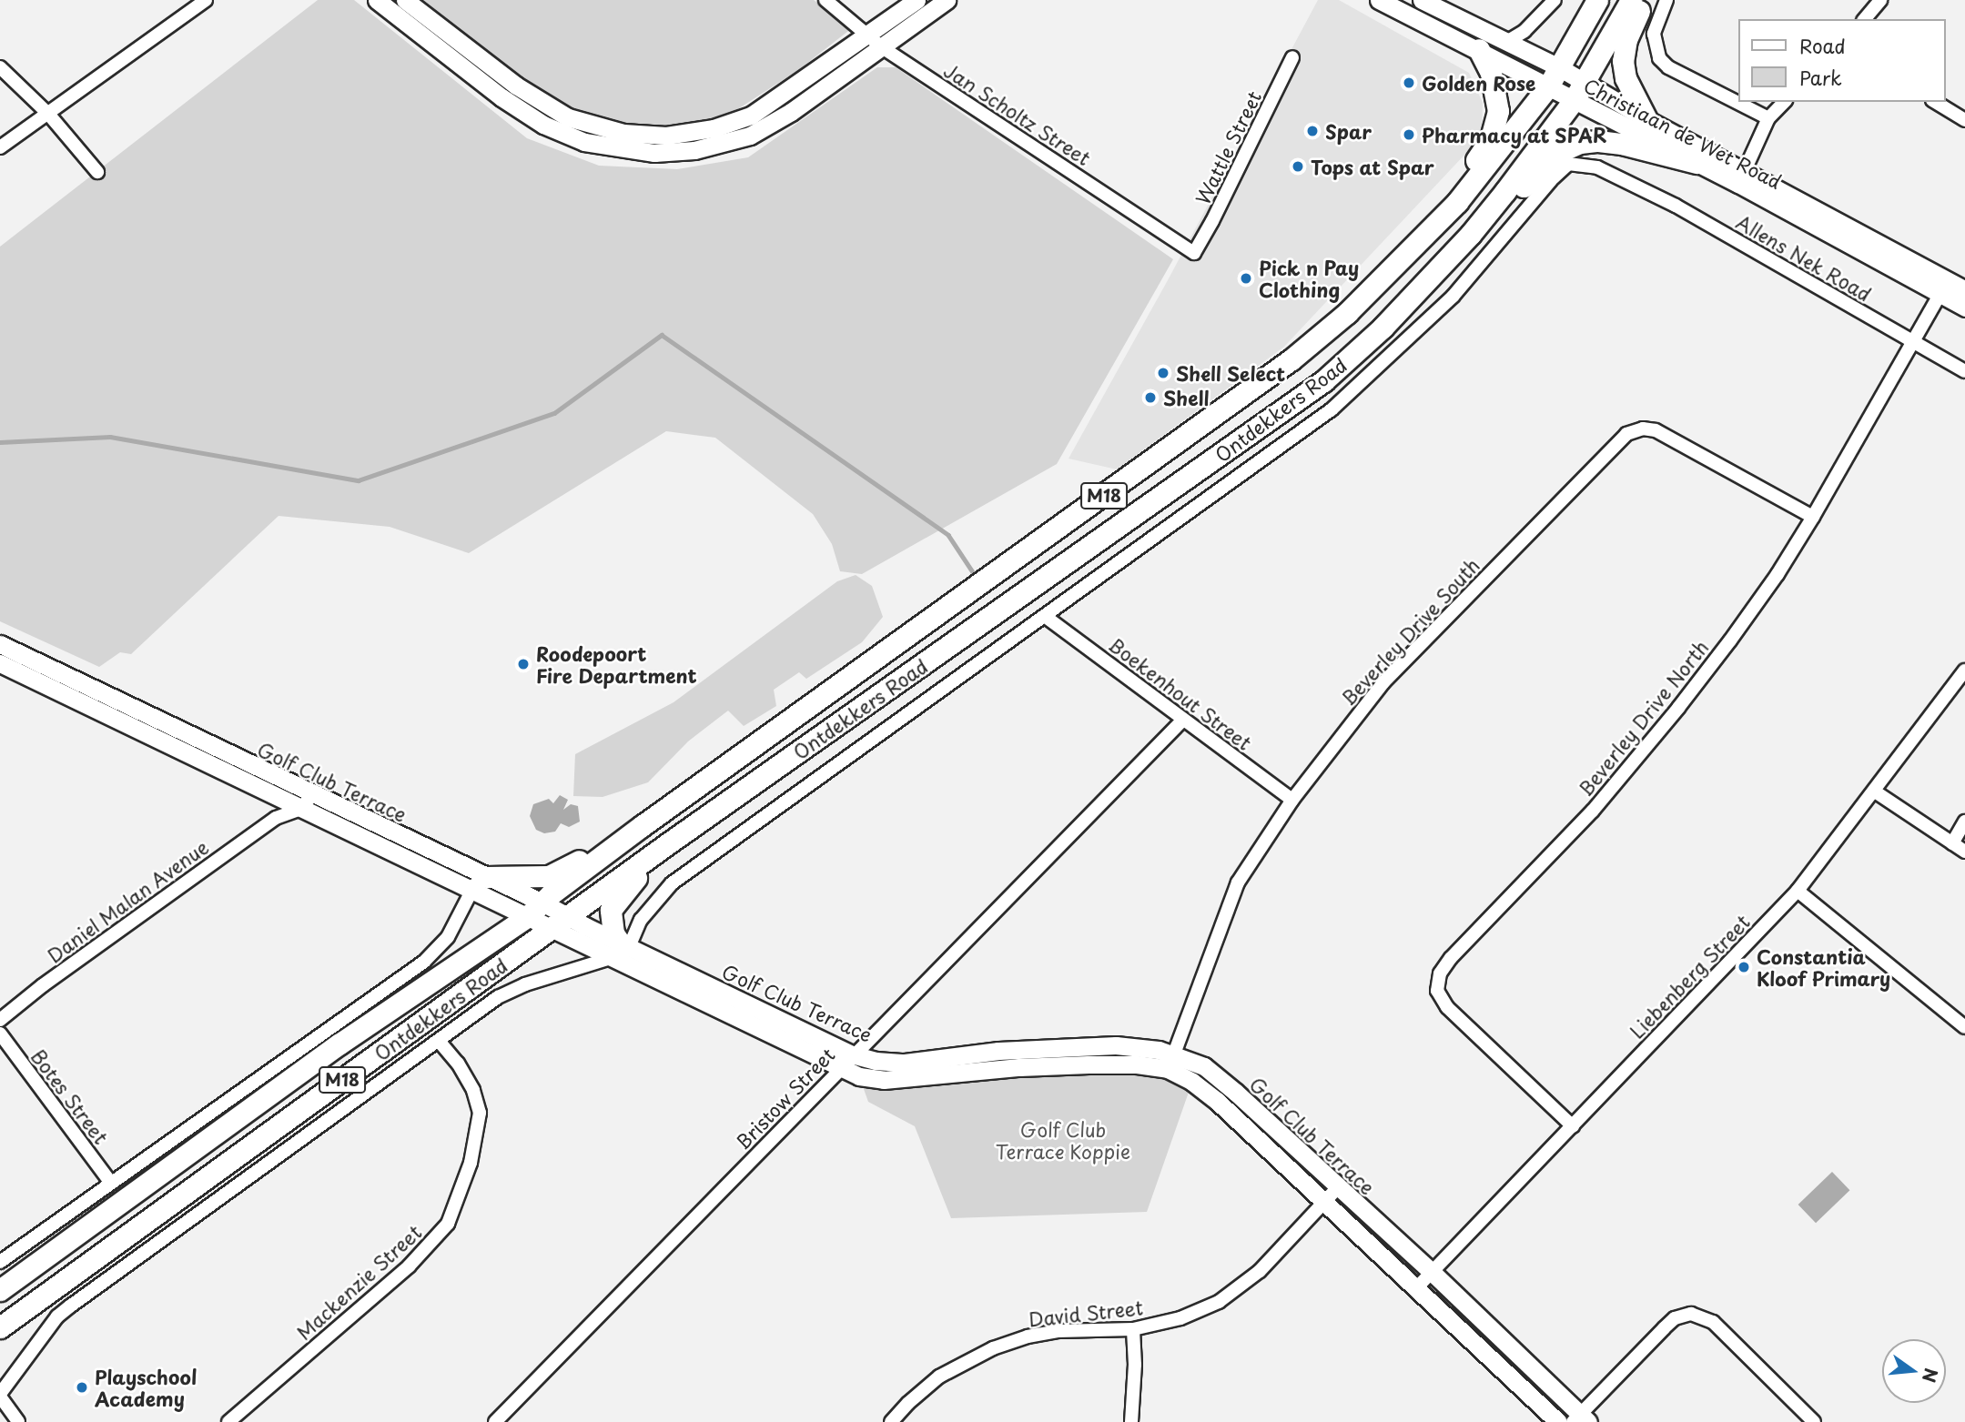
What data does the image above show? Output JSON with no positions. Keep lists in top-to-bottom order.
{
  "streets": {
    "main road": ["Ontdekkers Road", "M18"],
    "street": [
      "Jan Scholtz Street",
      "Christiaan de Wet Road",
      "Wattle Street",
      "Allens Nek Road",
      "Beverley Drive South",
      "Boekenhout Street",
      "Beverley Drive North",
      "Golf Club Terrace",
      "Daniel Malan Avenue",
      "Liebenberg Street",
      "Botes Street",
      "Bristow Street",
      "Mackenzie Street",
      "David Street"
    ]
  },
  "crossings": [
    ["Jan Scholtz Street", "Wattle Street"],
    ["Christiaan de Wet Road", "Ontdekkers Road"],
    ["Christiaan de Wet Road", "Beverley Drive North"],
    ["Allens Nek Road", "Ontdekkers Road"],
    ["Allens Nek Road", "Beverley Drive North"],
    ["Ontdekkers Road", "Boekenhout Street"],
    ["Ontdekkers Road", "Golf Club Terrace"],
    ["Ontdekkers Road", "Mackenzie Street"],
    ["Beverley Drive South", "Boekenhout Street"],
    ["Beverley Drive South", "Beverley Drive North"],
    ["Beverley Drive South", "Golf Club Terrace"],
    ["Boekenhout Street", "Bristow Street"],
    ["Beverley Drive North", "Liebenberg Street"],
    ["Golf Club Terrace", "Daniel Malan Avenue"],
    ["Golf Club Terrace", "Liebenberg Street"],
    ["Golf Club Terrace", "Bristow Street"],
    ["Golf Club Terrace", "David Street"]
  ],
  "parks": ["Golf Club Terrace Koppie"],
  "places": [
    "Golden Rose",
    "Spar",
    "Pharmacy at SPAR",
    "Tops at Spar",
    "Pick n Pay Clothing",
    "Shell Select",
    "Shell",
    "Roodepoort Fire Department",
    "Constantia Kloof Primary",
    "Playschool Academy"
  ],
  "legend": ["Road", "Park"],
  "north": "right"
}
